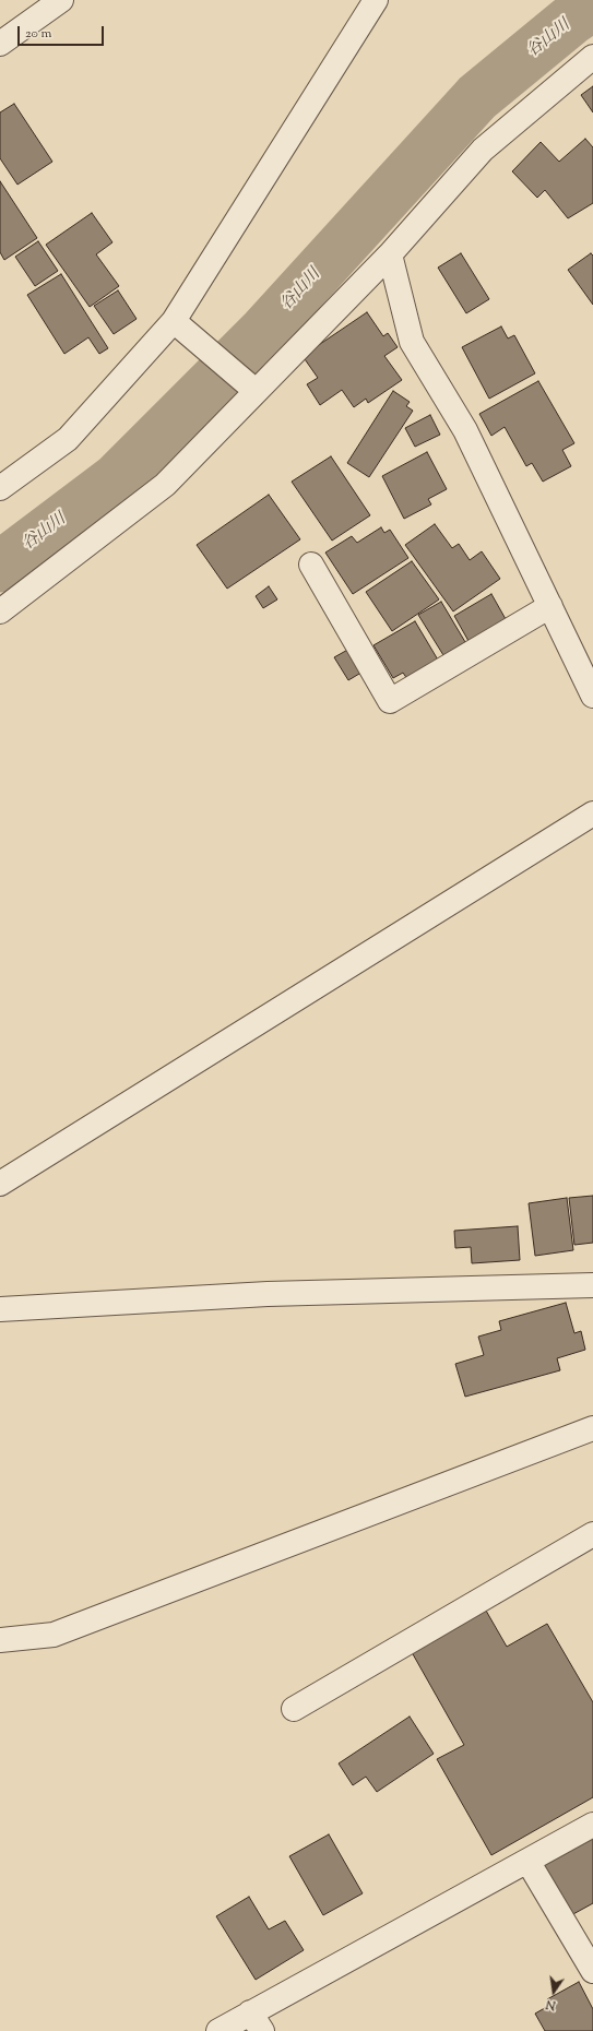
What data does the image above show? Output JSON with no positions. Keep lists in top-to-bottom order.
{
  "water": ["谷山川"],
  "scale_bar": "20 m",
  "north": "bottom"
}
